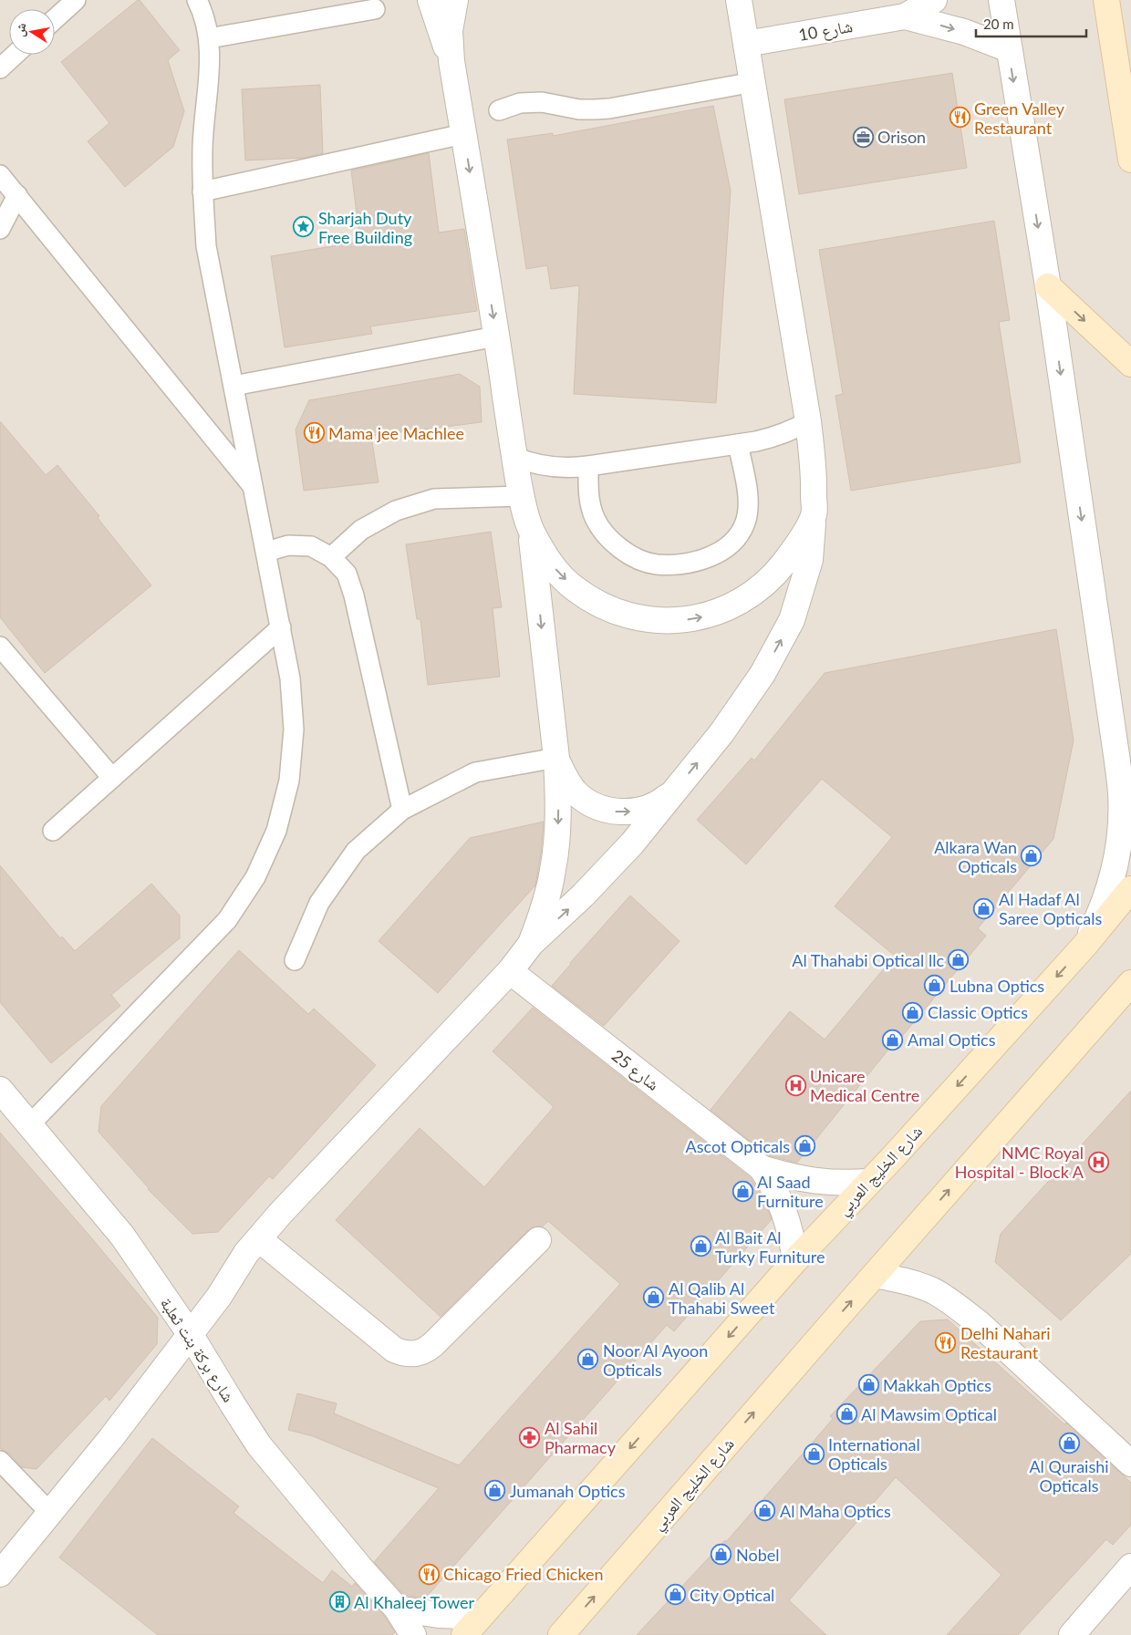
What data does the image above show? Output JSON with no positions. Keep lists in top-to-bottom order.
{
  "streets": {
    "main road": ["شارع الخليج العربي"],
    "street": ["شارع 10", "شارع 25", "شارع بركة بنت ثعلبة"]
  },
  "crossings": [
    ["شارع 25", "شارع الخليج العربي"]
  ],
  "one_way": ["شارع 10"],
  "places": {
    "restaurant": [
      "Green Valley Restaurant",
      "Mama jee Machlee",
      "Delhi Nahari Restaurant",
      "Chicago Fried Chicken"
    ],
    "office": ["Orison"],
    "place": ["Sharjah Duty Free Building"],
    "shop": [
      "Alkara Wan Opticals",
      "Al Hadaf Al Saree Opticals",
      "Al Thahabi Optical llc",
      "Lubna Optics",
      "Classic Optics",
      "Amal Optics",
      "Ascot Opticals",
      "Al Saad Furniture",
      "Al Bait Al Turky Furniture",
      "Al Qalib Al Thahabi Sweet",
      "Noor Al Ayoon Opticals",
      "Makkah Optics",
      "Al Mawsim Optical",
      "Al Quraishi Opticals",
      "International Opticals",
      "Jumanah Optics",
      "Al Maha Optics",
      "Nobel",
      "City Optical"
    ],
    "hospital": ["Unicare Medical Centre", "NMC Royal Hospital - Block A"],
    "pharmacy": ["Al Sahil Pharmacy"],
    "building": ["Al Khaleej Tower"]
  },
  "scale_bar": "20 m",
  "north": "left"
}
